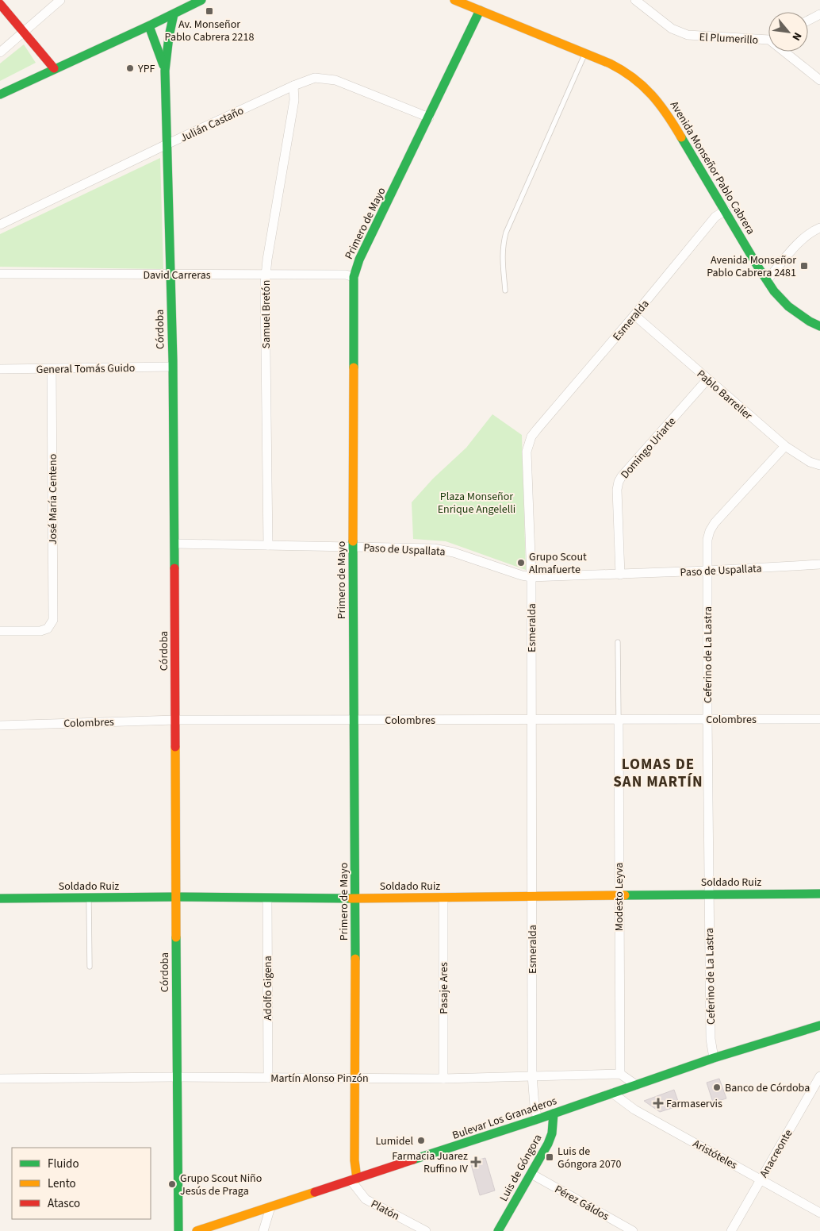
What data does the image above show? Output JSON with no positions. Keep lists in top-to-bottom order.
{
  "streets": {
    "main road": [
      "Avenida Monseñor Pablo Cabrera",
      "Primero de Mayo",
      "Córdoba",
      "Soldado Ruiz",
      "Bulevar Los Granaderos",
      "Luis de Góngora"
    ],
    "street": [
      "El Plumerillo",
      "Julián Castaño",
      "David Carreras",
      "Samuel Bretón",
      "Esmeralda",
      "General Tomás Guido",
      "Pablo Barrelier",
      "Domingo Uriarte",
      "José María Centeno",
      "Paso de Uspallata",
      "Ceferino de La Lastra",
      "Colombres",
      "Modesto Leyva",
      "Adolfo Gigena",
      "Pasaje Ares",
      "Martín Alonso Pinzón",
      "Anacreonte",
      "Aristóteles",
      "Pérez Gáldos",
      "Platón"
    ]
  },
  "crossings": [
    ["Julián Castaño", "Primero de Mayo"],
    ["Julián Castaño", "Samuel Bretón"],
    ["Julián Castaño", "Córdoba"],
    ["Avenida Monseñor Pablo Cabrera", "Primero de Mayo"],
    ["Avenida Monseñor Pablo Cabrera", "Esmeralda"],
    ["Primero de Mayo", "David Carreras"],
    ["Primero de Mayo", "Paso de Uspallata"],
    ["Primero de Mayo", "Colombres"],
    ["Primero de Mayo", "Soldado Ruiz"],
    ["Primero de Mayo", "Martín Alonso Pinzón"],
    ["Primero de Mayo", "Bulevar Los Granaderos"],
    ["Primero de Mayo", "Platón"],
    ["David Carreras", "Samuel Bretón"],
    ["David Carreras", "Córdoba"],
    ["Samuel Bretón", "Paso de Uspallata"],
    ["Esmeralda", "Pablo Barrelier"],
    ["Esmeralda", "Paso de Uspallata"],
    ["Esmeralda", "Colombres"],
    ["Esmeralda", "Soldado Ruiz"],
    ["Esmeralda", "Martín Alonso Pinzón"],
    ["Esmeralda", "Bulevar Los Granaderos"],
    ["Córdoba", "General Tomás Guido"],
    ["Córdoba", "Paso de Uspallata"],
    ["Córdoba", "Colombres"],
    ["Córdoba", "Soldado Ruiz"],
    ["Córdoba", "Martín Alonso Pinzón"],
    ["General Tomás Guido", "José María Centeno"],
    ["Pablo Barrelier", "Domingo Uriarte"],
    ["Pablo Barrelier", "Ceferino de La Lastra"],
    ["Domingo Uriarte", "Paso de Uspallata"],
    ["Paso de Uspallata", "Ceferino de La Lastra"],
    ["Ceferino de La Lastra", "Colombres"],
    ["Ceferino de La Lastra", "Soldado Ruiz"],
    ["Ceferino de La Lastra", "Bulevar Los Granaderos"],
    ["Colombres", "Modesto Leyva"],
    ["Soldado Ruiz", "Modesto Leyva"],
    ["Soldado Ruiz", "Adolfo Gigena"],
    ["Soldado Ruiz", "Pasaje Ares"],
    ["Modesto Leyva", "Martín Alonso Pinzón"],
    ["Adolfo Gigena", "Martín Alonso Pinzón"],
    ["Pasaje Ares", "Martín Alonso Pinzón"],
    ["Bulevar Los Granaderos", "Aristóteles"],
    ["Bulevar Los Granaderos", "Luis de Góngora"],
    ["Bulevar Los Granaderos", "Platón"],
    ["Anacreonte", "Aristóteles"],
    ["Luis de Góngora", "Pérez Gáldos"]
  ],
  "districts": ["LOMAS DE SAN MARTÍN"],
  "parks": ["Plaza Monseñor Enrique Angelelli"],
  "places": {
    "transit": ["Av. Monseñor Pablo Cabrera 2218", "Avenida Monseñor Pablo Cabrera 2481", "Luis de Góngora 2070"],
    "other": [
      "YPF",
      "Grupo Scout Almafuerte",
      "Banco de Córdoba",
      "Lumidel",
      "Grupo Scout Niño Jesús de Praga"
    ],
    "health": ["Farmaservis", "Farmacia Juarez Ruffino IV"]
  },
  "legend": ["Fluido", "Lento", "Atasco"],
  "north": "bottom right"
}
